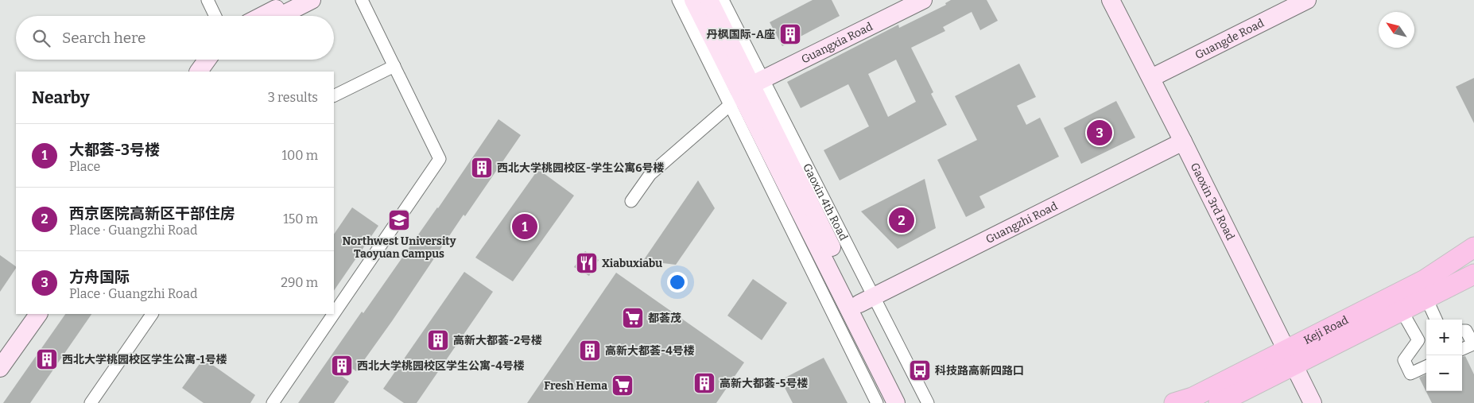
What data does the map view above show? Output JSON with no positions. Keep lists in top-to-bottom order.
{
  "streets": {
    "main road": ["Keji Road"],
    "street": [
      "Guangde Road",
      "Guangxia Road",
      "Gaoxin 3rd Road",
      "Gaoxin 4th Road",
      "Guangzhi Road"
    ]
  },
  "crossings": [
    ["Guangde Road", "Gaoxin 3rd Road"],
    ["Guangxia Road", "Gaoxin 4th Road"],
    ["Gaoxin 3rd Road", "Guangzhi Road"],
    ["Gaoxin 3rd Road", "Keji Road"],
    ["Gaoxin 4th Road", "Guangzhi Road"]
  ],
  "places": {
    "building": [
      "丹枫国际-A座",
      "西北大学桃园校区-学生公寓6号楼",
      "高新大都荟-2号楼",
      "高新大都荟-4号楼",
      "西北大学桃园校区学生公寓-1号楼",
      "西北大学桃园校区学生公寓-4号楼",
      "高新大都荟-5号楼"
    ],
    "school or university": ["Northwest University Taoyuan Campus"],
    "restaurant": ["Xiabuxiabu"],
    "supermarket": ["都荟茂", "Fresh Hema"],
    "bus stop": ["科技路高新四路口"]
  },
  "north": "top left",
  "page": {
    "search": "Search here",
    "heading": ["Nearby", "3 results"],
    "pins": ["3", "2", "1"],
    "list": [
      {
        "mark": "1",
        "name": "大都荟-3号楼",
        "note": "Place",
        "value": "100 m"
      },
      {
        "mark": "2",
        "name": "西京医院高新区干部住房",
        "note": "Place · Guangzhi Road",
        "value": "150 m"
      },
      {
        "mark": "3",
        "name": "方舟国际",
        "note": "Place · Guangzhi Road",
        "value": "290 m"
      }
    ],
    "map_buttons": ["+", "−"]
  }
}
